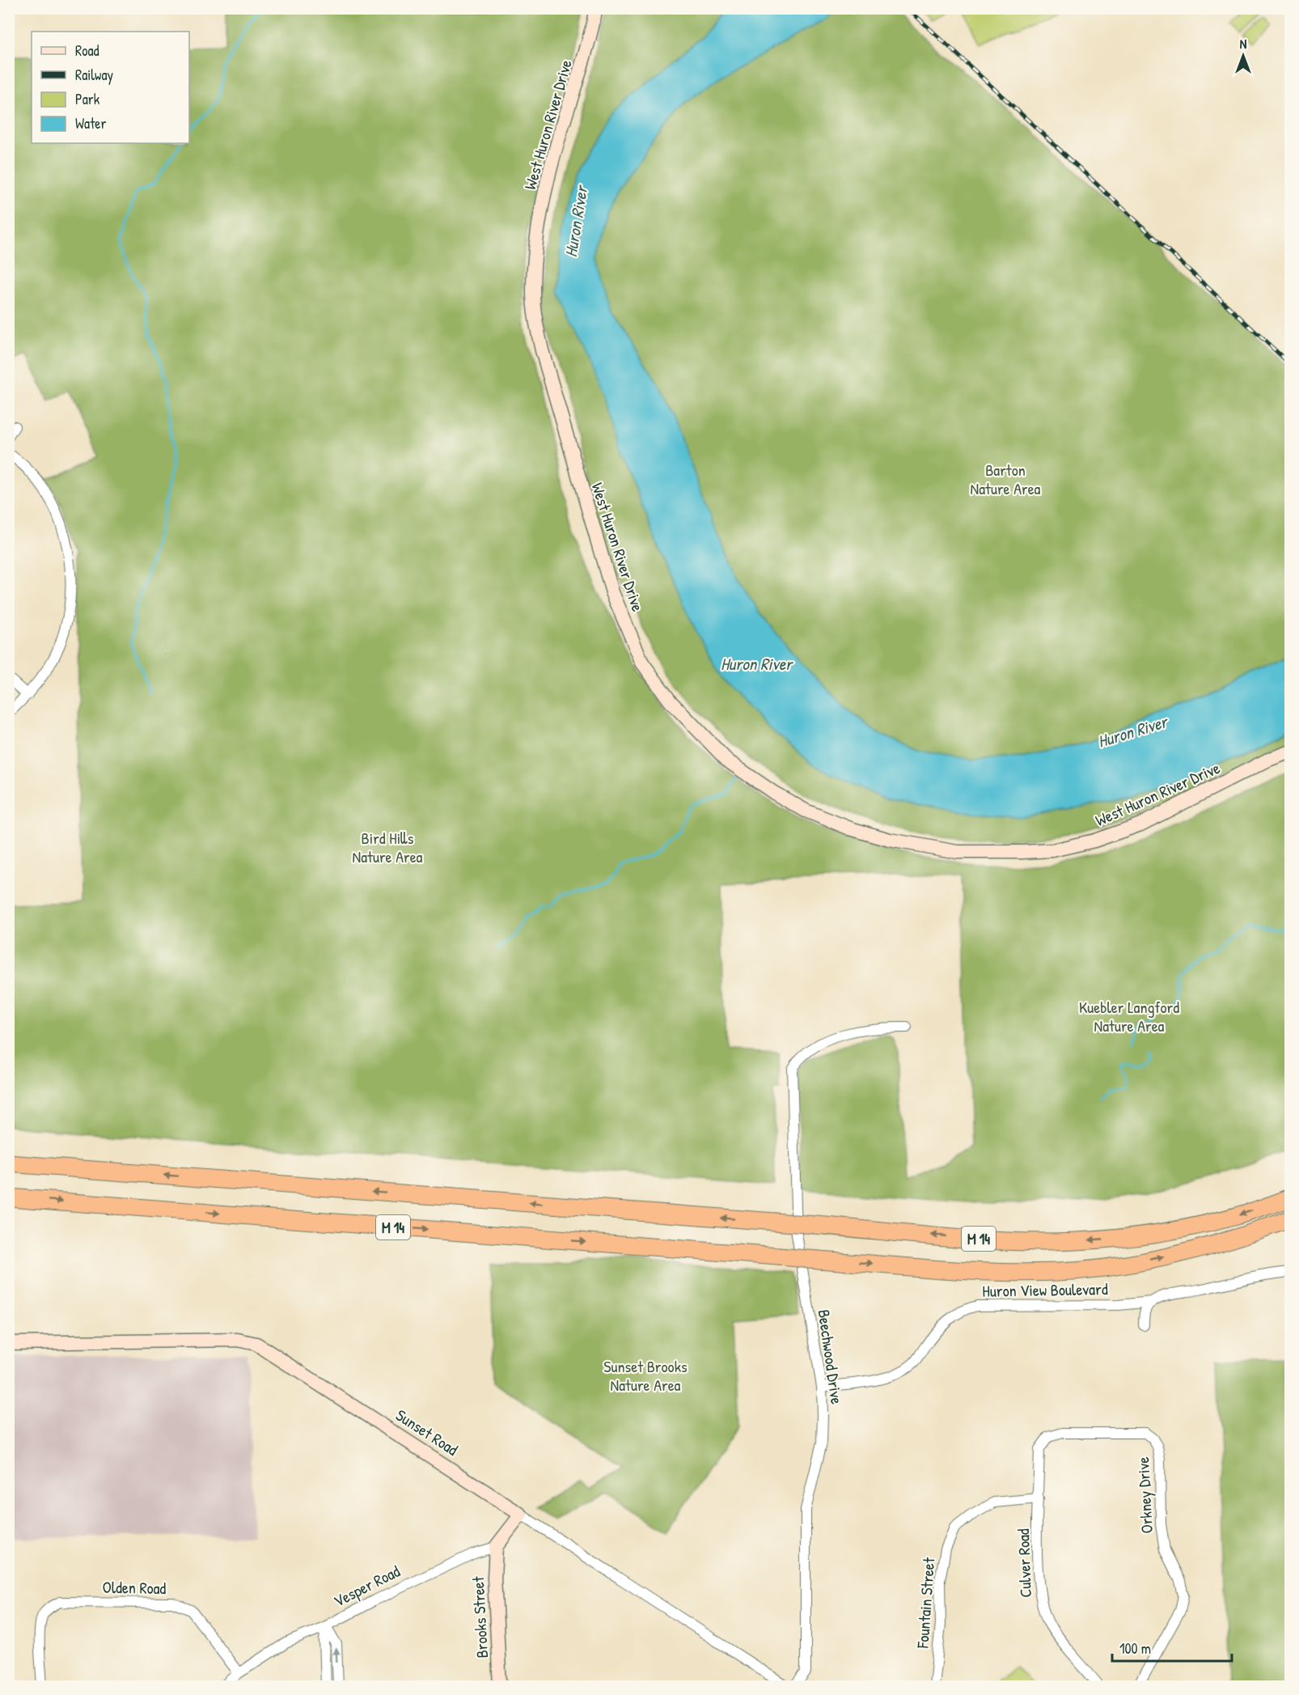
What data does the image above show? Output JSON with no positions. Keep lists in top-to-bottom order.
{
  "streets": {
    "highway": ["M 14"],
    "street": [
      "West Huron River Drive",
      "Huron View Boulevard",
      "Beechwood Drive",
      "Sunset Road",
      "Orkney Drive",
      "Culver Road",
      "Vesper Road",
      "Olden Road",
      "Fountain Street",
      "Brooks Street"
    ]
  },
  "crossings": [
    ["Huron View Boulevard", "Beechwood Drive"],
    ["Orkney Drive", "Culver Road"],
    ["Culver Road", "Fountain Street"],
    ["Vesper Road", "Olden Road"],
    ["Vesper Road", "Brooks Street"]
  ],
  "water": ["Huron River"],
  "parks": [
    "Barton Nature Area",
    "Bird Hills Nature Area",
    "Kuebler Langford Nature Area",
    "Sunset Brooks Nature Area"
  ],
  "legend": [
    "Road",
    "Railway",
    "Park",
    "Water"
  ],
  "scale_bar": "100 m",
  "north": "top"
}
